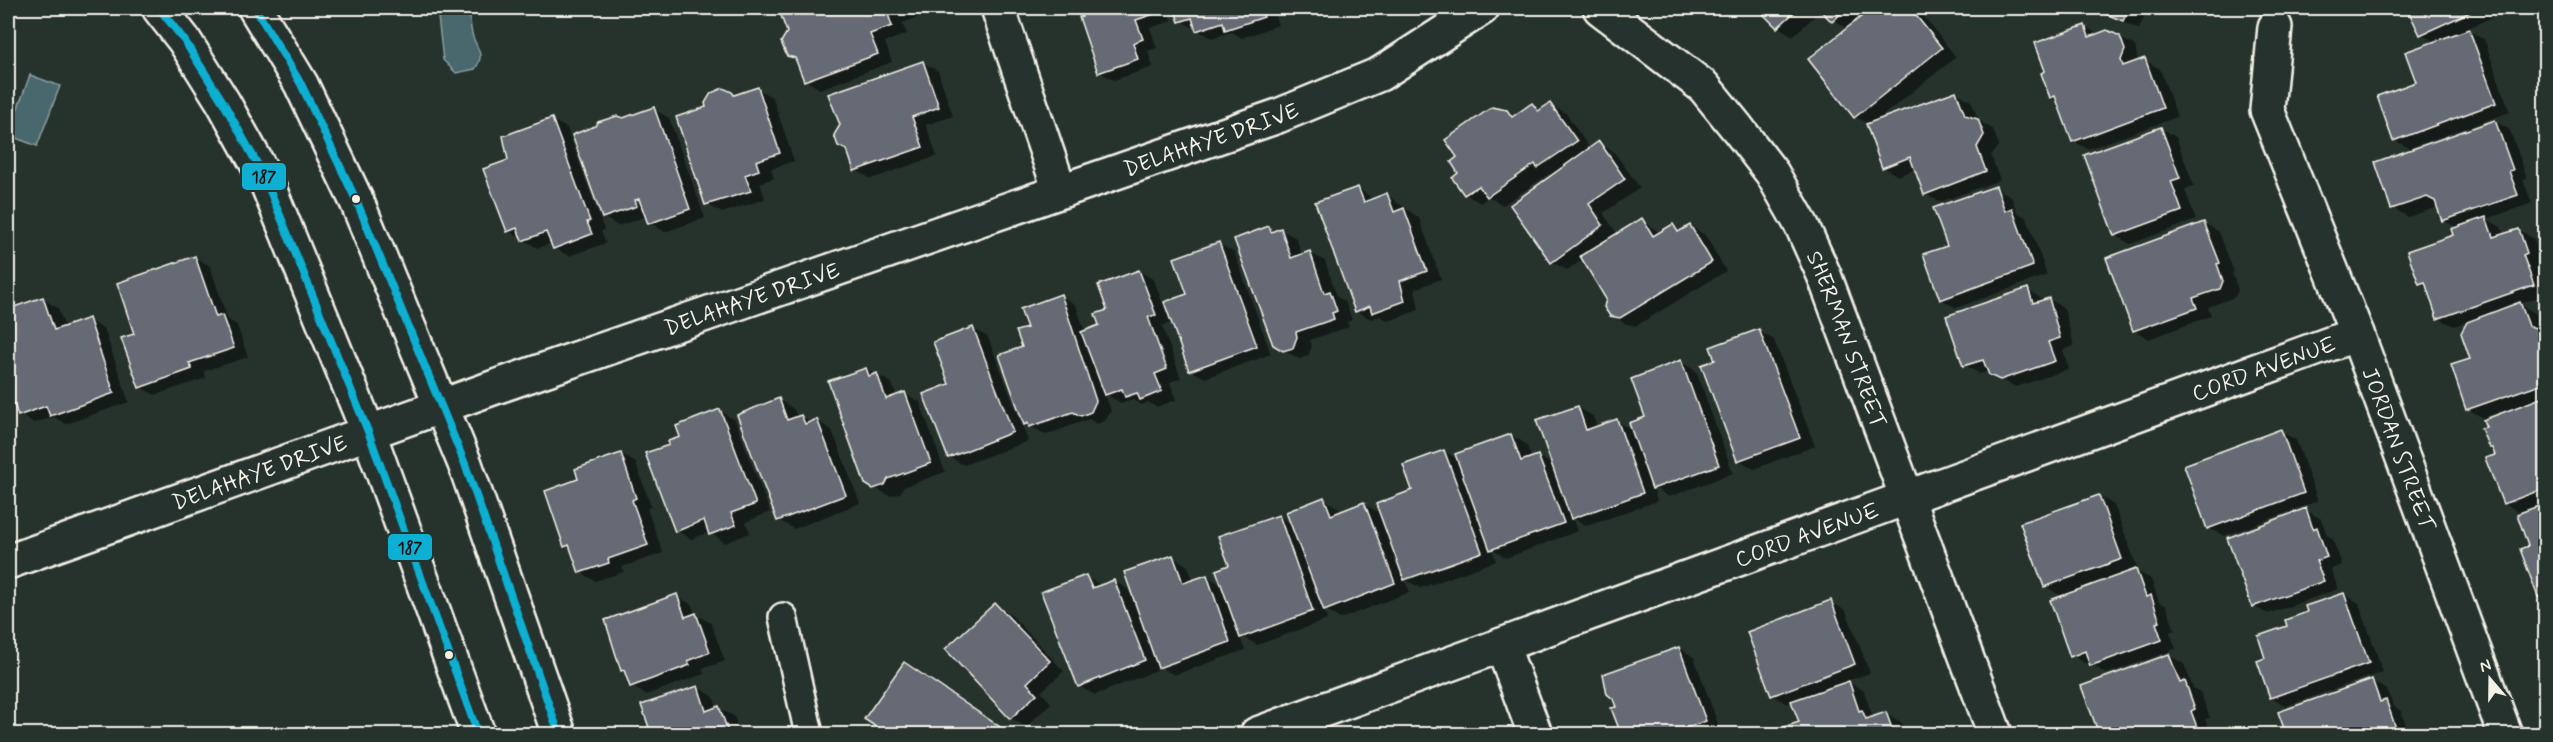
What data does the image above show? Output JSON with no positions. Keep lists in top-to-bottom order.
{
  "streets": {
    "street": [
      "DELAHAYE DRIVE",
      "SHERMAN STREET",
      "CORD AVENUE",
      "JORDAN STREET"
    ]
  },
  "crossings": [
    ["SHERMAN STREET", "CORD AVENUE"],
    ["CORD AVENUE", "JORDAN STREET"]
  ],
  "lines": ["transit line 187"],
  "north": "top"
}
